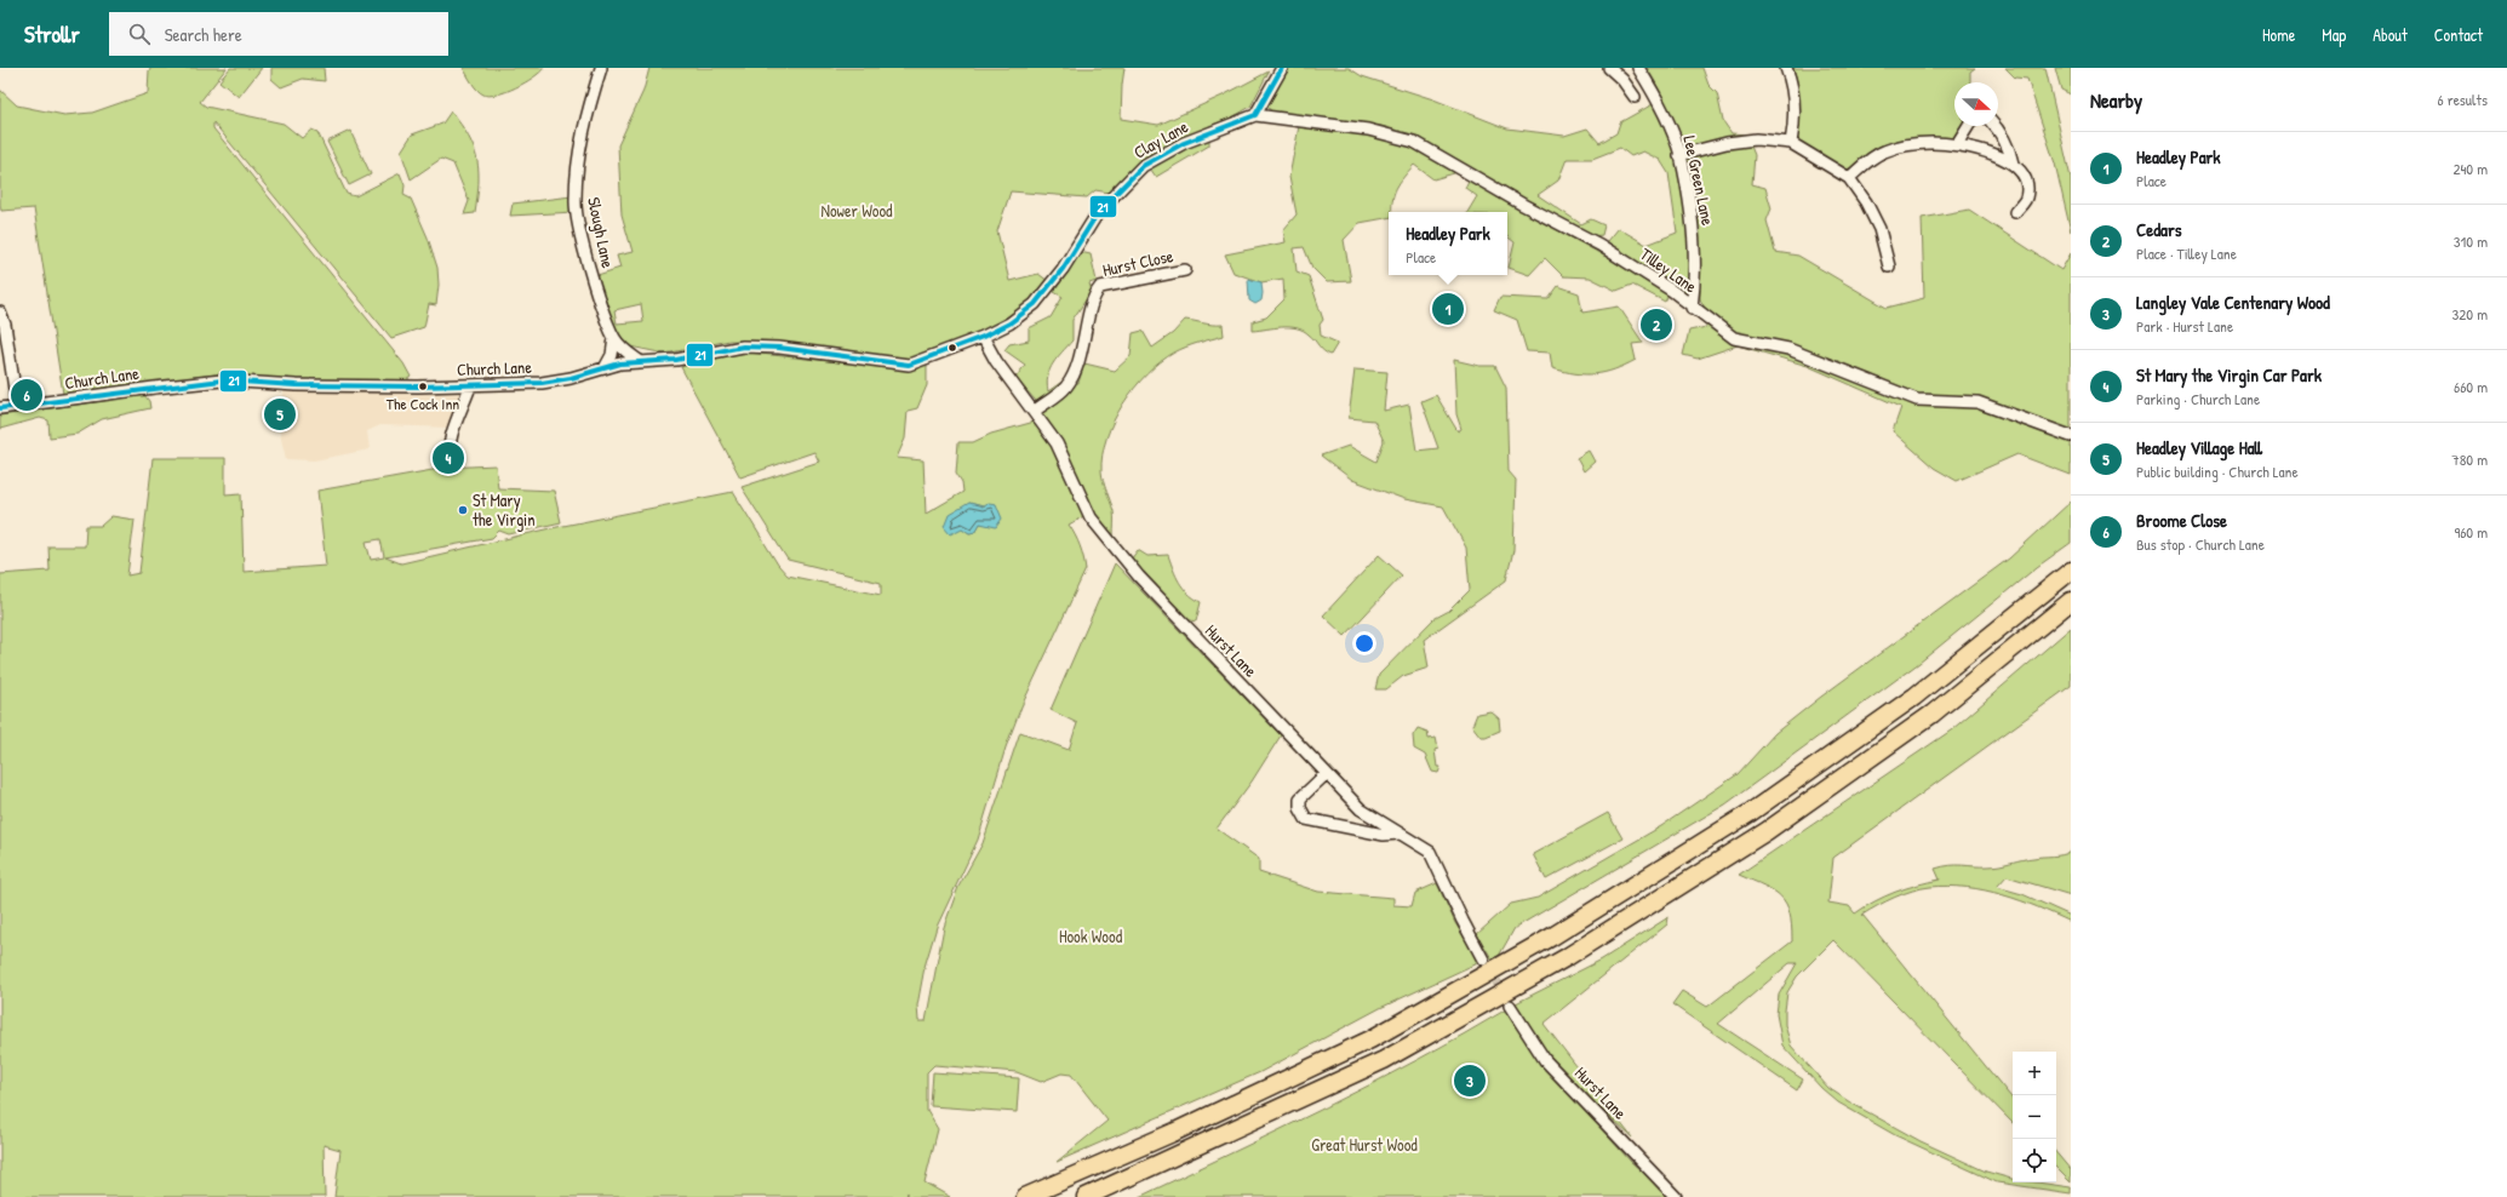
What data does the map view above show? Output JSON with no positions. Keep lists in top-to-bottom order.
{
  "streets": {
    "street": [
      "Clay Lane",
      "Lee Green Lane",
      "Slough Lane",
      "Hurst Close",
      "Tilley Lane",
      "Church Lane",
      "Hurst Lane"
    ]
  },
  "crossings": [
    ["Clay Lane", "Tilley Lane"],
    ["Clay Lane", "Church Lane"],
    ["Clay Lane", "Hurst Lane"],
    ["Lee Green Lane", "Tilley Lane"],
    ["Slough Lane", "Church Lane"],
    ["Hurst Close", "Hurst Lane"],
    ["Church Lane", "Hurst Lane"]
  ],
  "parks": ["Nower Wood", "Hook Wood", "Great Hurst Wood"],
  "places": ["The Cock Inn", "St Mary the Virgin"],
  "lines": ["transit line 21"],
  "north": "right",
  "page": {
    "header": "Strollr",
    "search": "Search here",
    "nav": [
      "Home",
      "Map",
      "About",
      "Contact"
    ],
    "heading": ["Nearby", "6 results"],
    "list": [
      {
        "mark": "1",
        "name": "Headley Park",
        "note": "Place",
        "value": "240 m"
      },
      {
        "mark": "2",
        "name": "Cedars",
        "note": "Place · Tilley Lane",
        "value": "310 m"
      },
      {
        "mark": "3",
        "name": "Langley Vale Centenary Wood",
        "note": "Park · Hurst Lane",
        "value": "320 m"
      },
      {
        "mark": "4",
        "name": "St Mary the Virgin Car Park",
        "note": "Parking · Church Lane",
        "value": "660 m"
      },
      {
        "mark": "5",
        "name": "Headley Village Hall",
        "note": "Public building · Church Lane",
        "value": "780 m"
      },
      {
        "mark": "6",
        "name": "Broome Close",
        "note": "Bus stop · Church Lane",
        "value": "960 m"
      }
    ],
    "popup": ["Headley Park", "Place"],
    "pins": [
      "1",
      "2",
      "6",
      "5",
      "4",
      "3"
    ],
    "map_buttons": ["+", "−"]
  }
}
